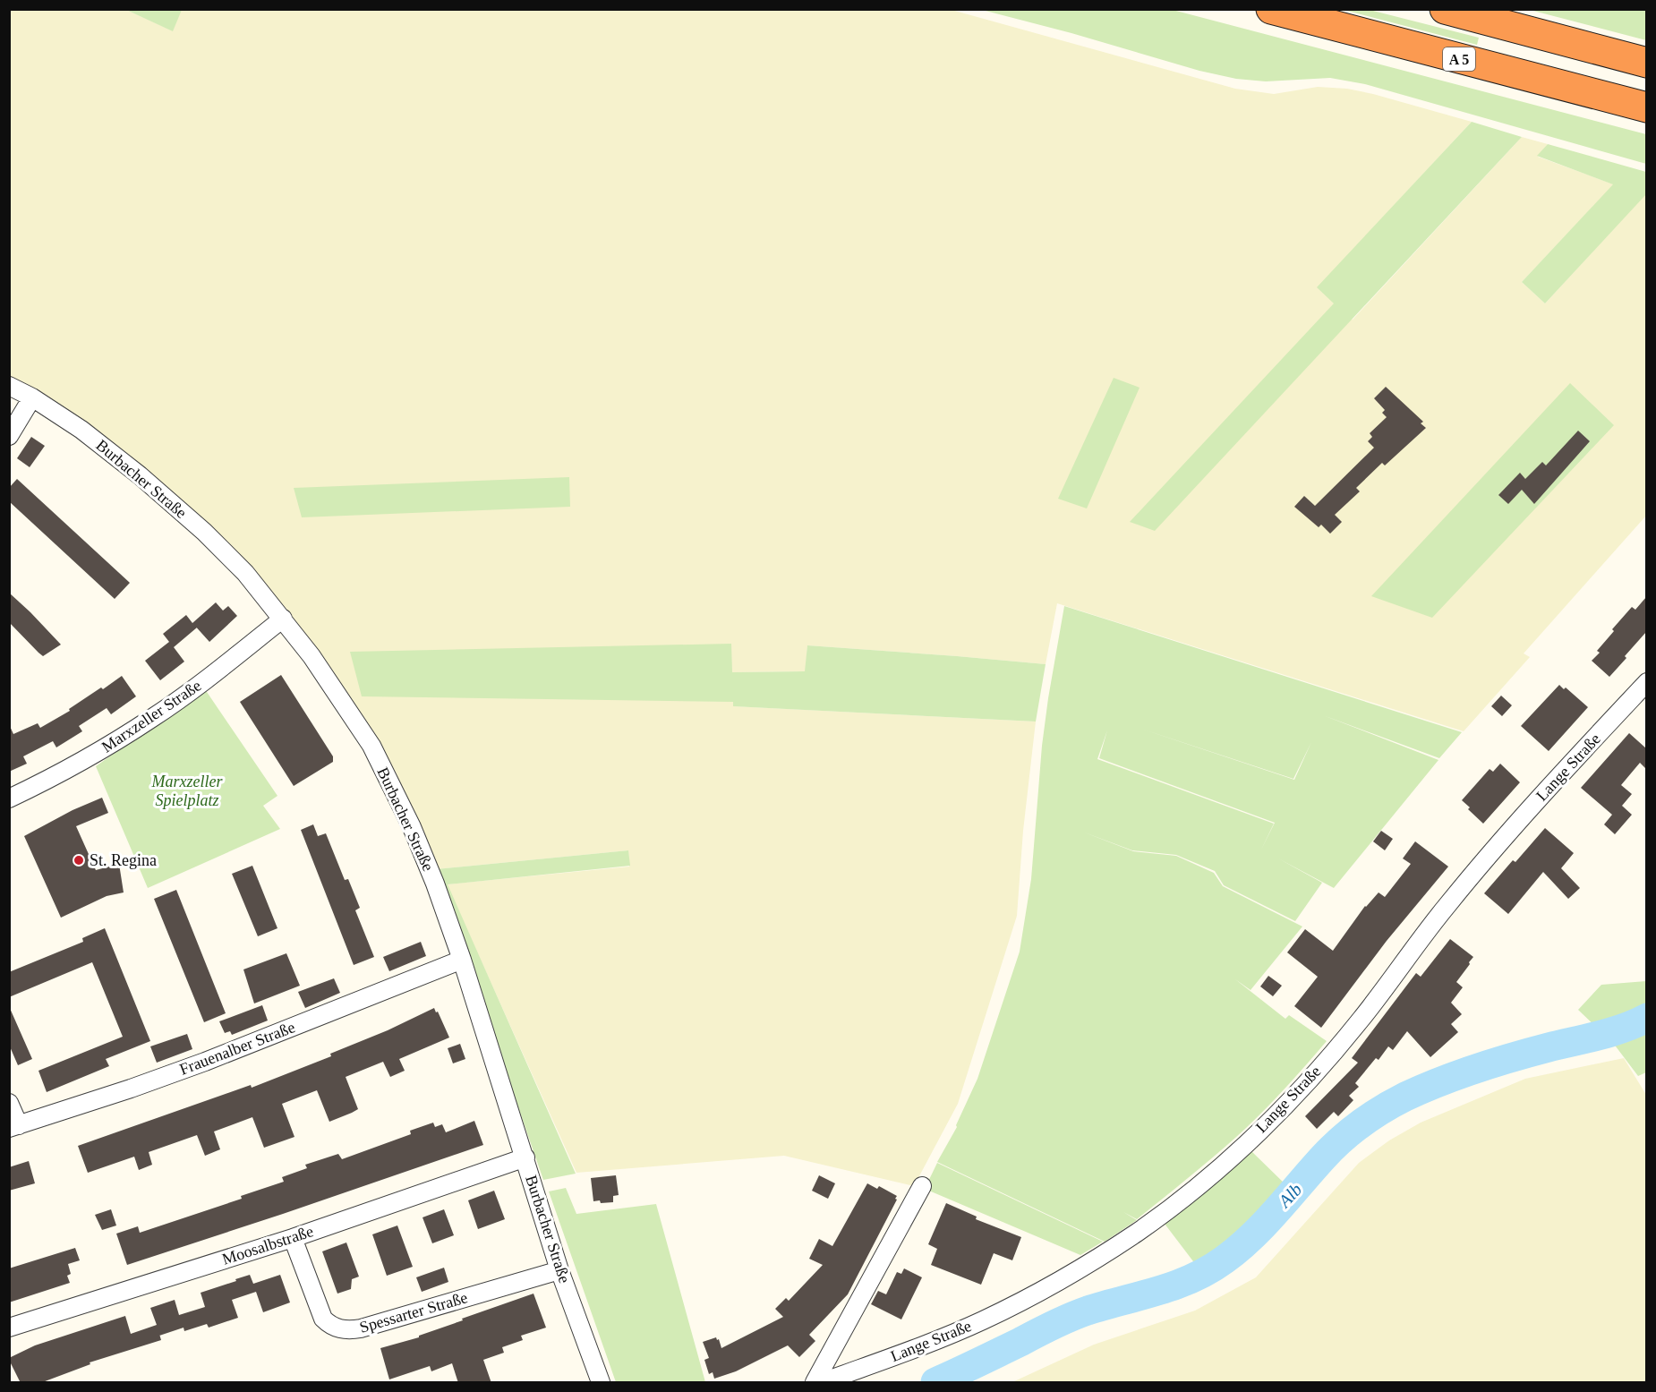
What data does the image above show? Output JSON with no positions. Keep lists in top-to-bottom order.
{
  "streets": {
    "highway": ["A 5"],
    "street": [
      "Burbacher Straße",
      "Marxzeller Straße",
      "Lange Straße",
      "Frauenalber Straße",
      "Moosalbstraße",
      "Spessarter Straße"
    ]
  },
  "crossings": [
    ["Burbacher Straße", "Marxzeller Straße"],
    ["Burbacher Straße", "Frauenalber Straße"],
    ["Burbacher Straße", "Moosalbstraße"],
    ["Burbacher Straße", "Spessarter Straße"],
    ["Moosalbstraße", "Spessarter Straße"]
  ],
  "water": ["Alb"],
  "parks": ["Marxzeller Spielplatz"],
  "places": ["St. Regina"]
}
